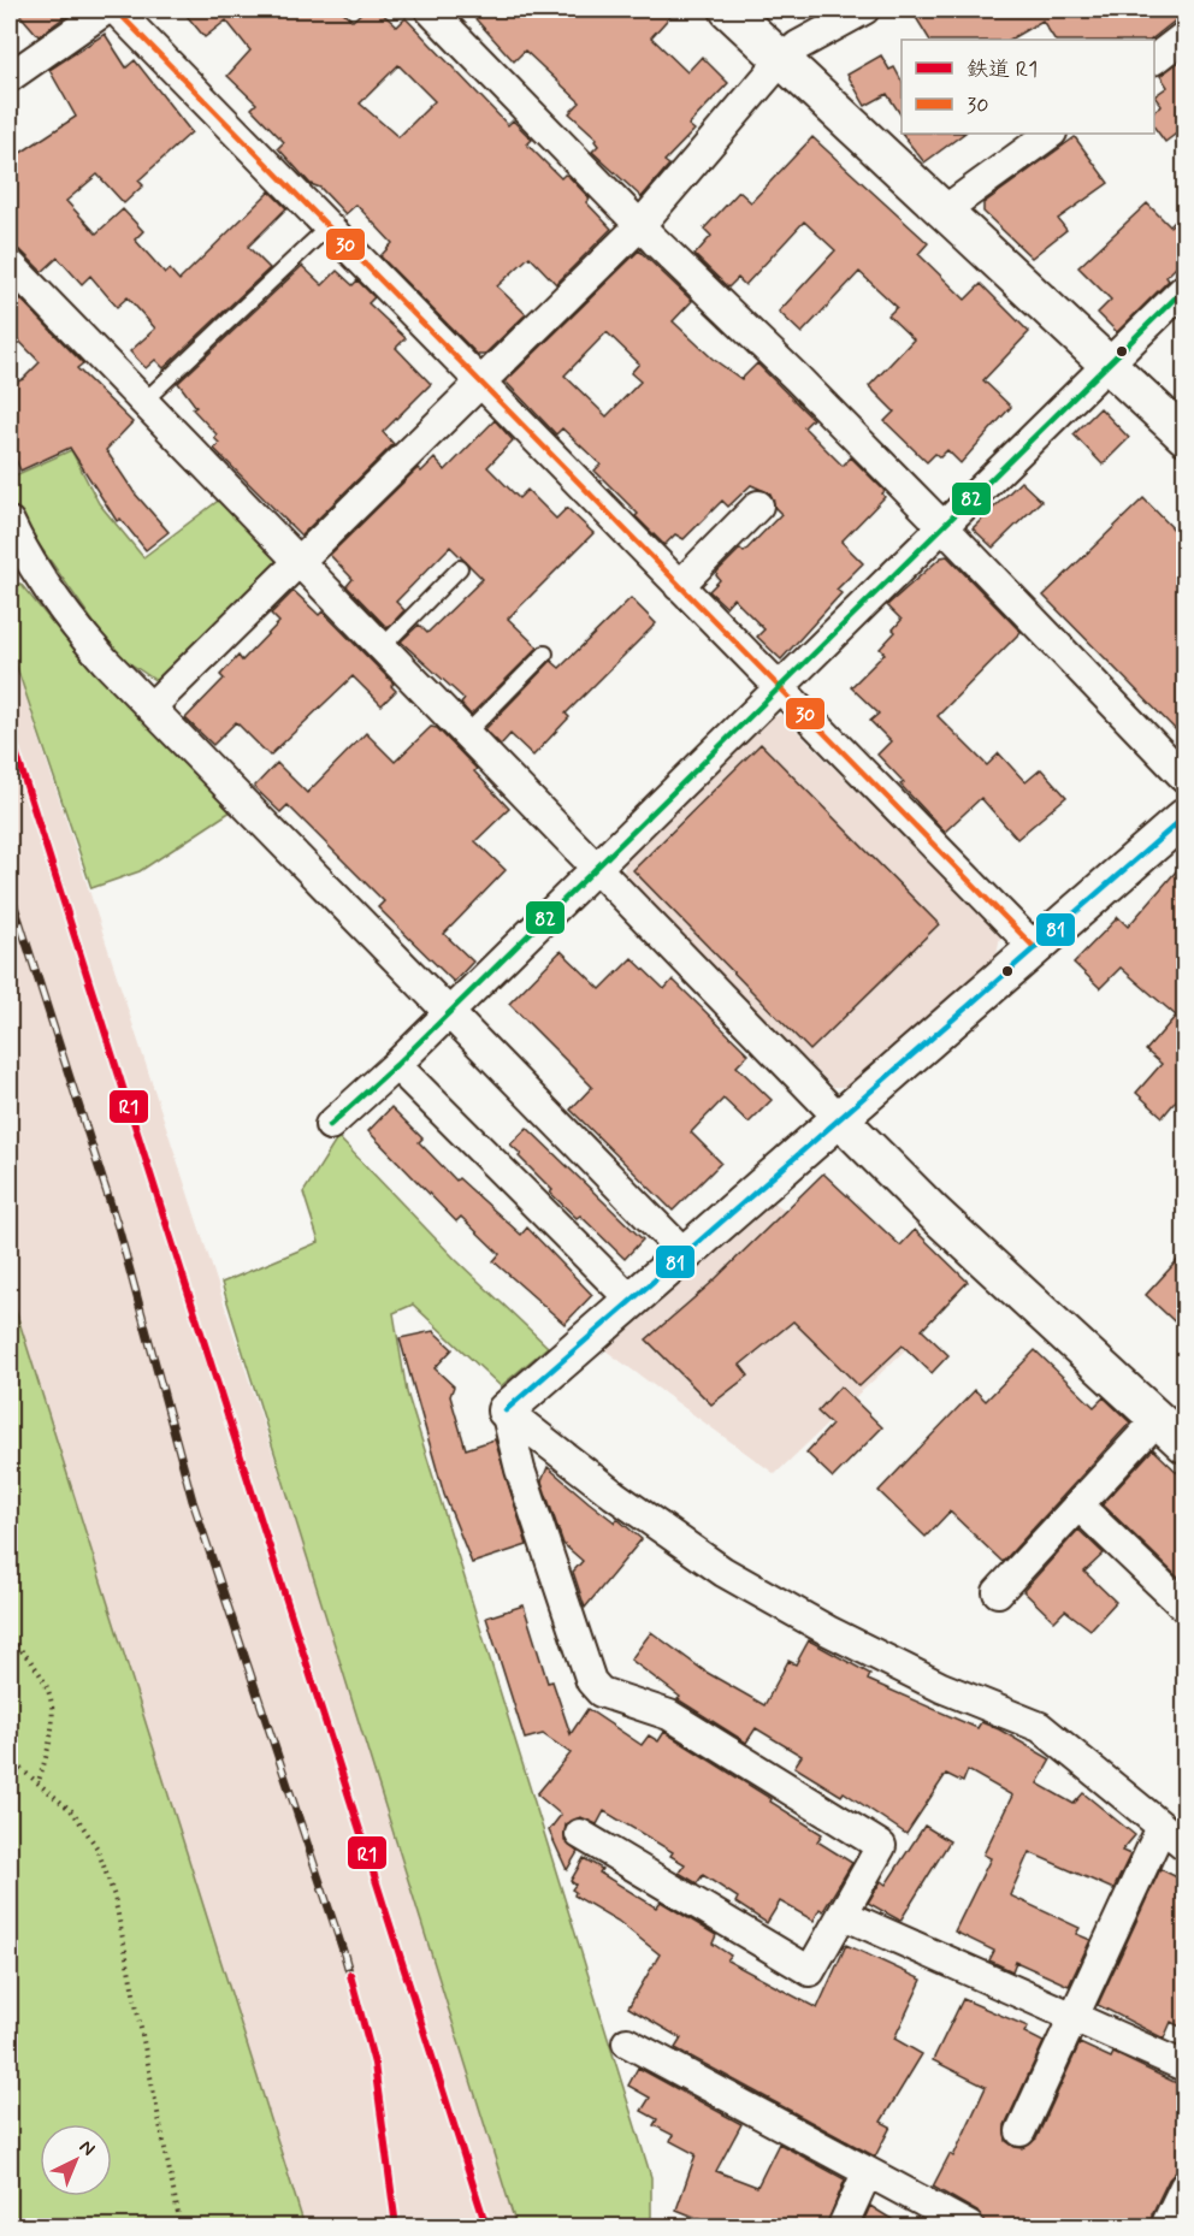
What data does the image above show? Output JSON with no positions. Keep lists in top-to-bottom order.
{
  "lines": [
    "transit line 30",
    "transit line 82",
    "rail line R1",
    "transit line 81"
  ],
  "legend": ["鉄道 R1", "30"],
  "north": "top right"
}
